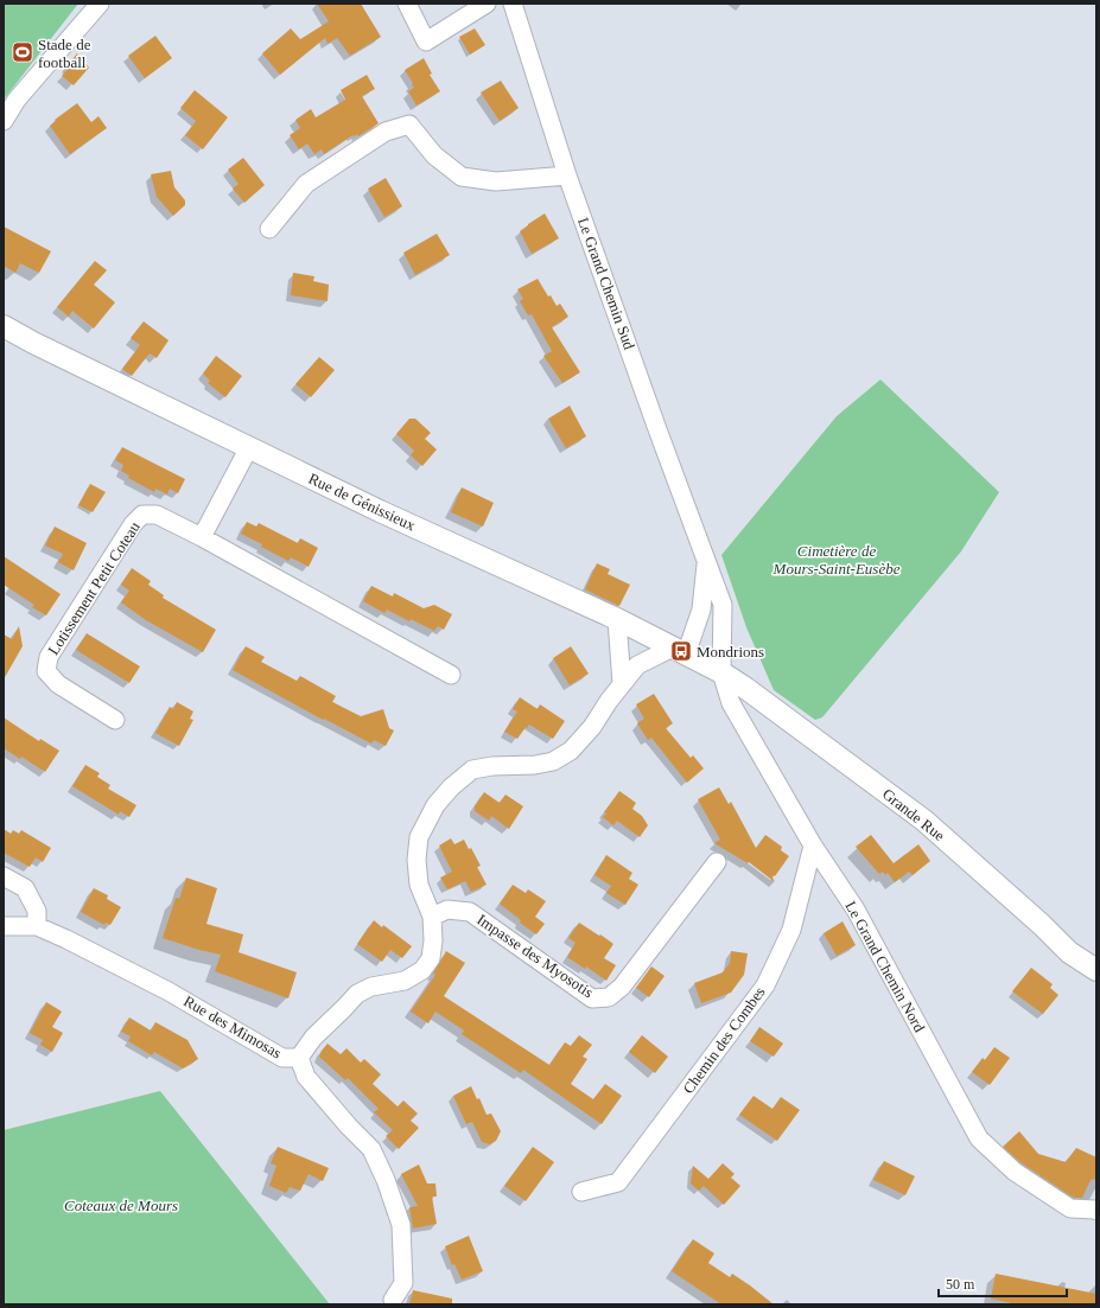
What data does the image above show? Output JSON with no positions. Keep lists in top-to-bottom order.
{
  "streets": {
    "street": [
      "Le Grand Chemin Sud",
      "Rue de Génissieux",
      "Lotissement Petit Coteau",
      "Grande Rue",
      "Impasse des Myosotis",
      "Le Grand Chemin Nord",
      "Rue des Mimosas",
      "Chemin des Combes"
    ]
  },
  "crossings": [
    ["Le Grand Chemin Sud", "Rue de Génissieux"],
    ["Le Grand Chemin Sud", "Grande Rue"],
    ["Le Grand Chemin Sud", "Le Grand Chemin Nord"],
    ["Rue de Génissieux", "Grande Rue"],
    ["Rue de Génissieux", "Le Grand Chemin Nord"],
    ["Rue de Génissieux", "Rue des Mimosas"],
    ["Grande Rue", "Le Grand Chemin Nord"],
    ["Impasse des Myosotis", "Rue des Mimosas"],
    ["Le Grand Chemin Nord", "Chemin des Combes"]
  ],
  "parks": ["Cimetière de Mours-Saint-Eusèbe", "Coteaux de Mours"],
  "places": {
    "sports": ["Stade de football"],
    "bus stop": ["Mondrions"]
  },
  "scale_bar": "50 m"
}
